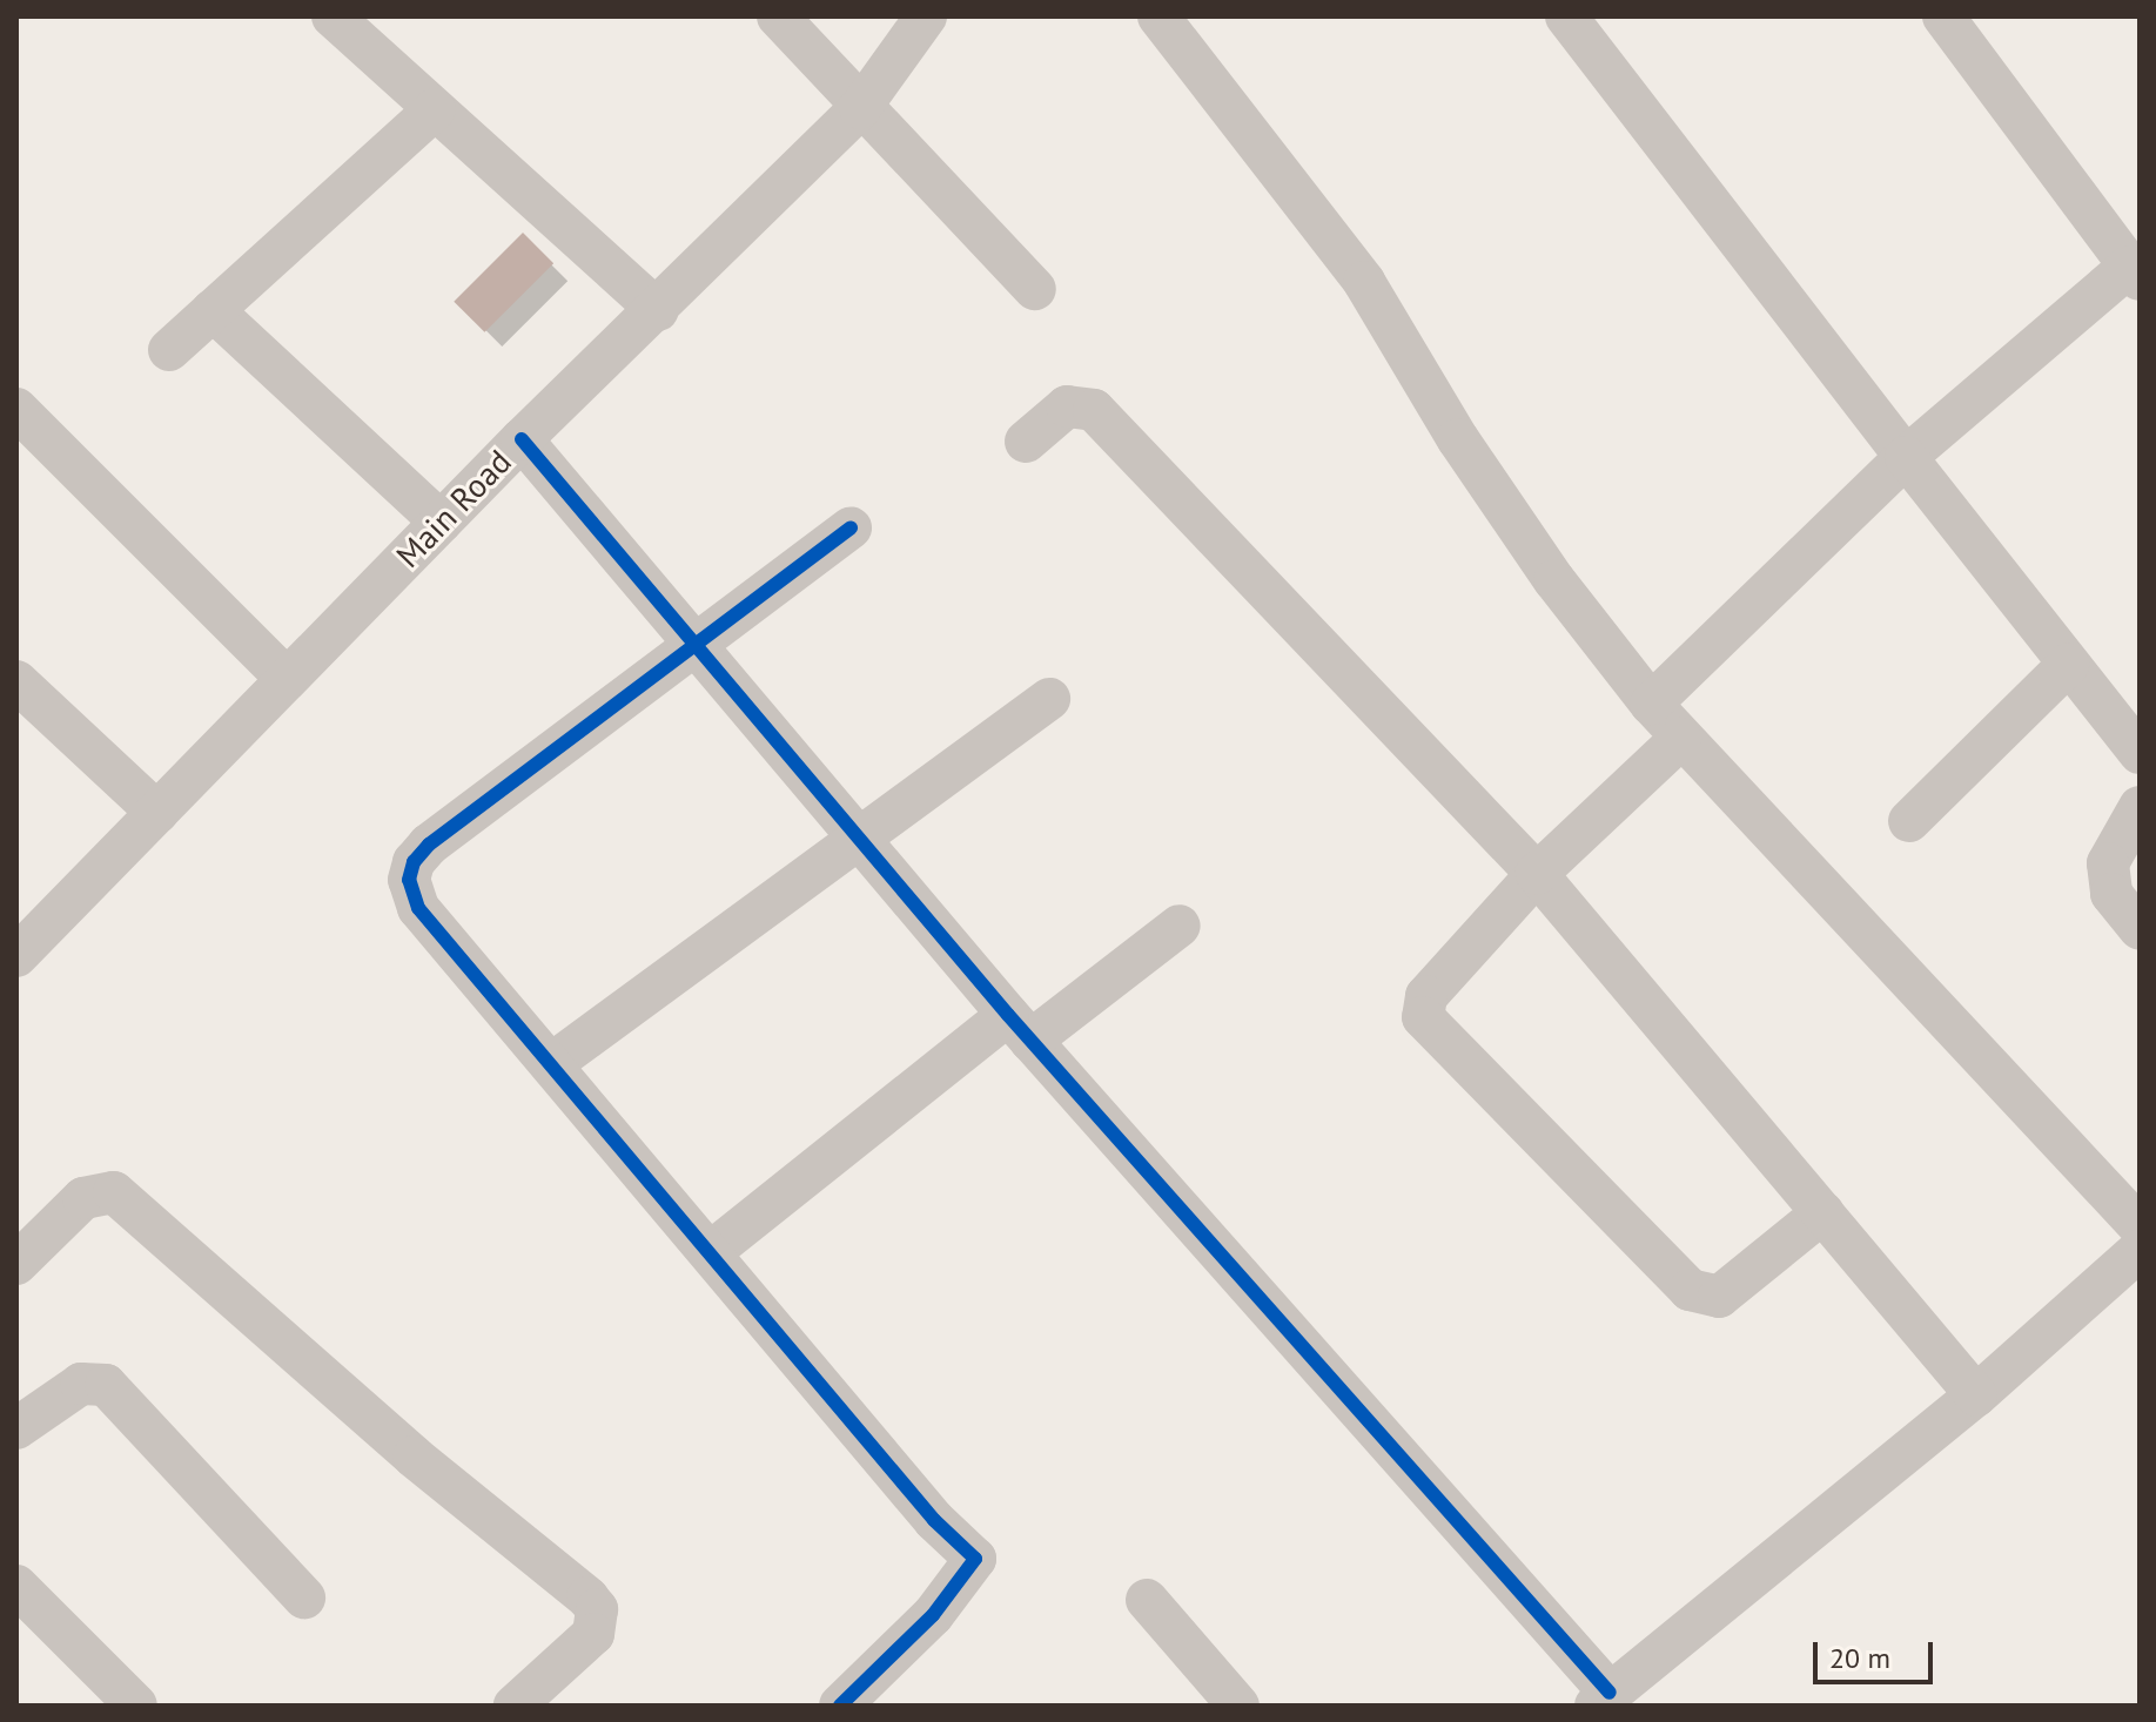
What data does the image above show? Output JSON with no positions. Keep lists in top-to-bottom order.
{
  "streets": {
    "street": ["Main Road"]
  },
  "scale_bar": "20 m"
}
